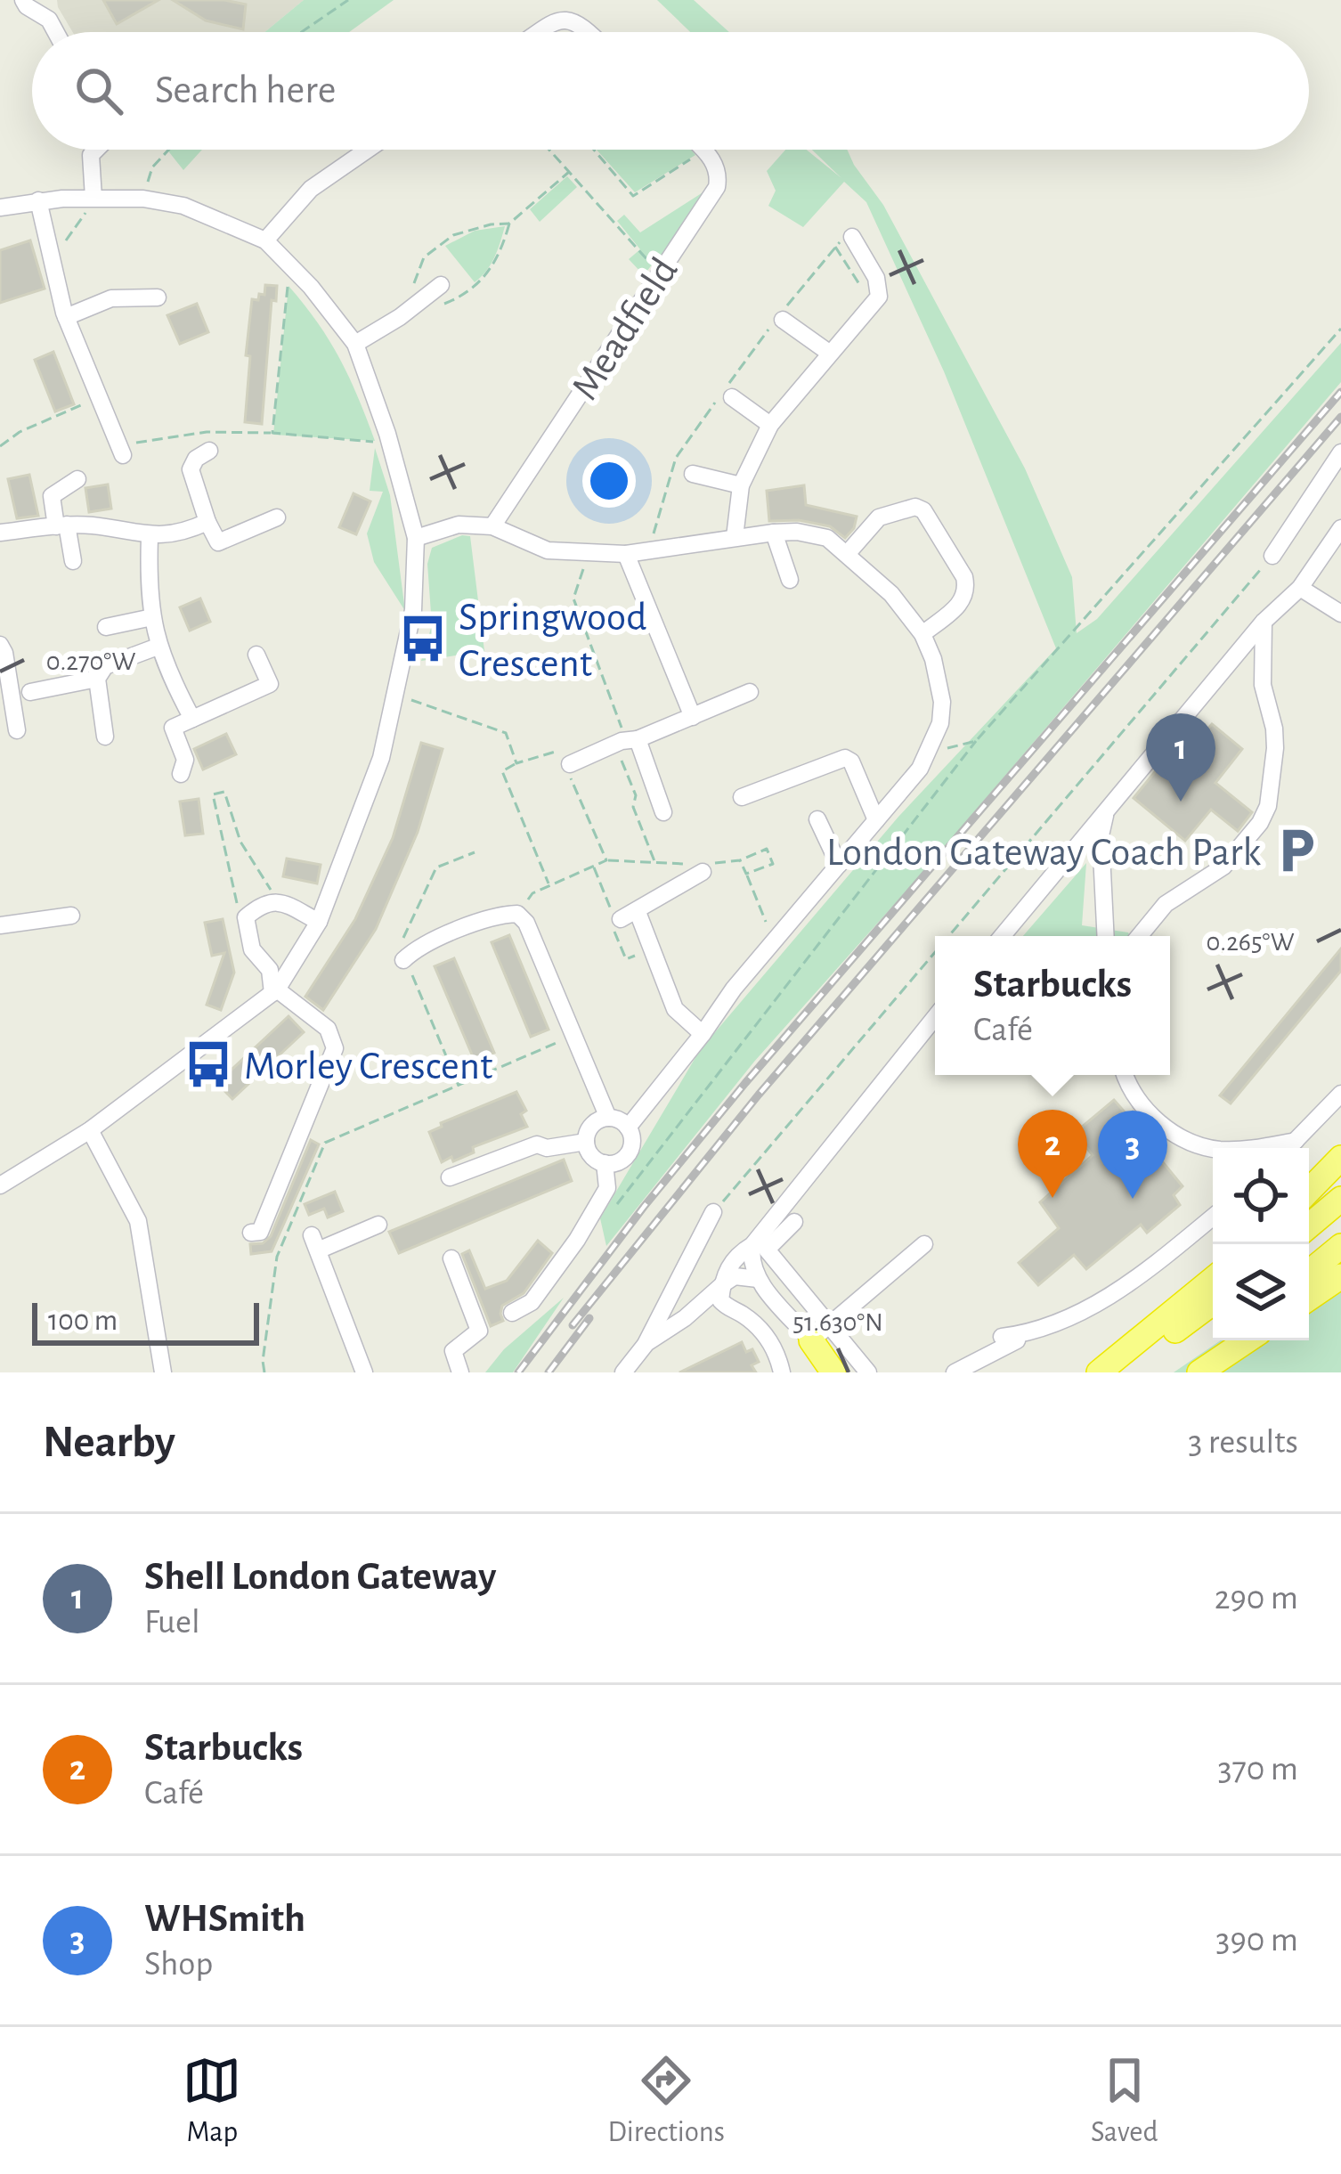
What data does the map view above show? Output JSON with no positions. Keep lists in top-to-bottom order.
{
  "streets": {
    "street": ["Meadfield"]
  },
  "places": {
    "bus stop": ["Springwood Crescent", "Morley Crescent"],
    "parking": ["London Gateway Coach Park"]
  },
  "scale_bar": "100 m",
  "page": {
    "search": "Search here",
    "pins": ["1", "2", "3"],
    "popup": ["Starbucks", "Café"],
    "scale": "100 m",
    "heading": ["Nearby", "3 results"],
    "list": [
      {
        "mark": "1",
        "name": "Shell London Gateway",
        "note": "Fuel",
        "value": "290 m"
      },
      {
        "mark": "2",
        "name": "Starbucks",
        "note": "Café",
        "value": "370 m"
      },
      {
        "mark": "3",
        "name": "WHSmith",
        "note": "Shop",
        "value": "390 m"
      }
    ],
    "nav": ["Map", "Directions", "Saved"]
  },
  "coordinates": ["0.270°W", "0.265°W", "51.630°N"]
}
